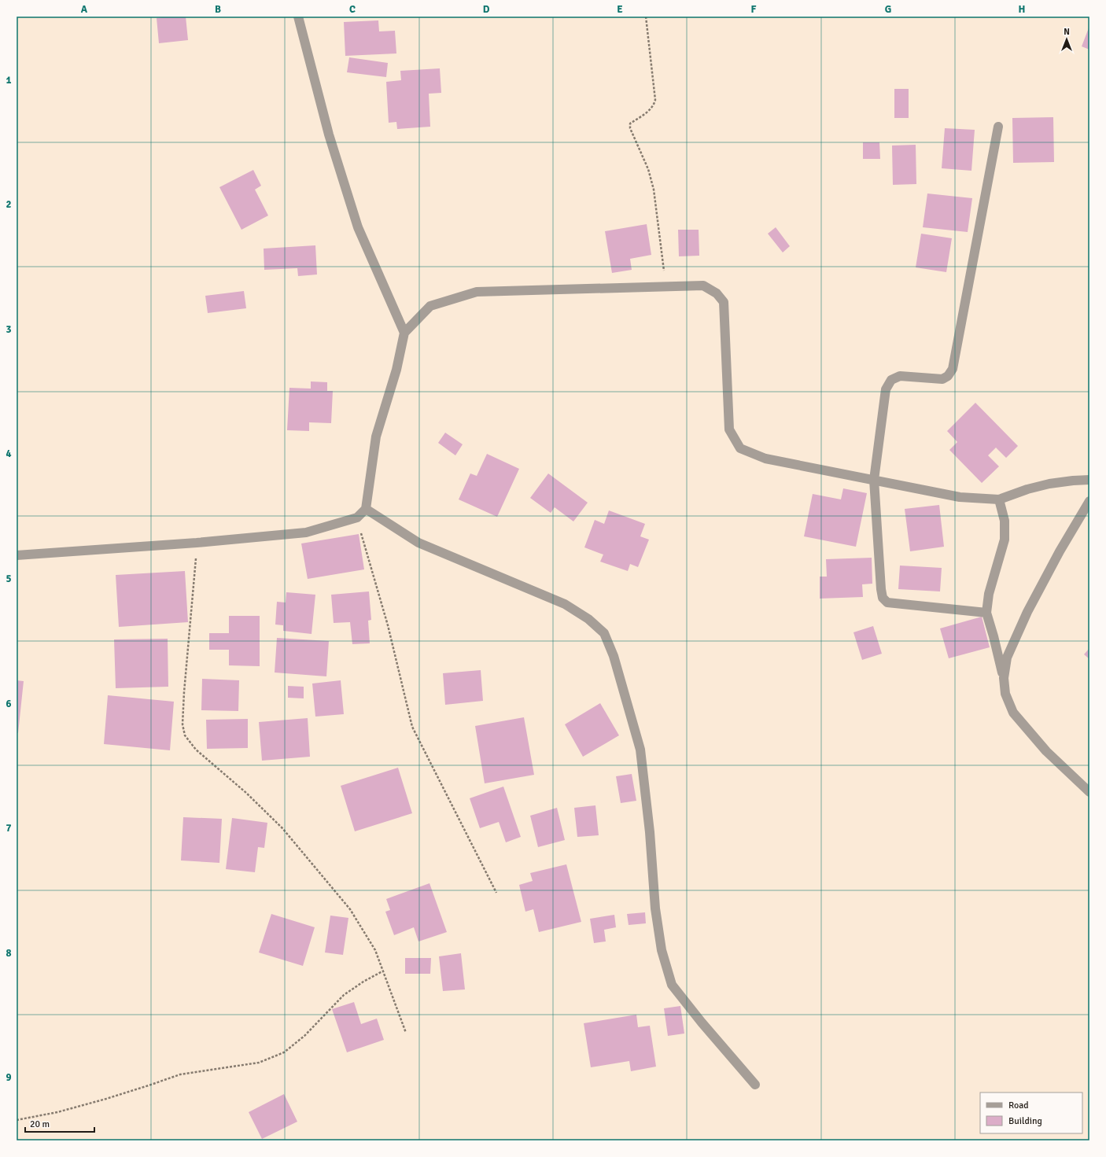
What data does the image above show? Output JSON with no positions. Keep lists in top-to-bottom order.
{
  "legend": ["Road", "Building"],
  "scale_bar": "20 m",
  "north": "top",
  "grid": {
    "columns": [
      "A",
      "B",
      "C",
      "D",
      "E",
      "F",
      "G",
      "H"
    ],
    "rows": [
      "1",
      "2",
      "3",
      "4",
      "5",
      "6",
      "7",
      "8",
      "9"
    ]
  }
}
